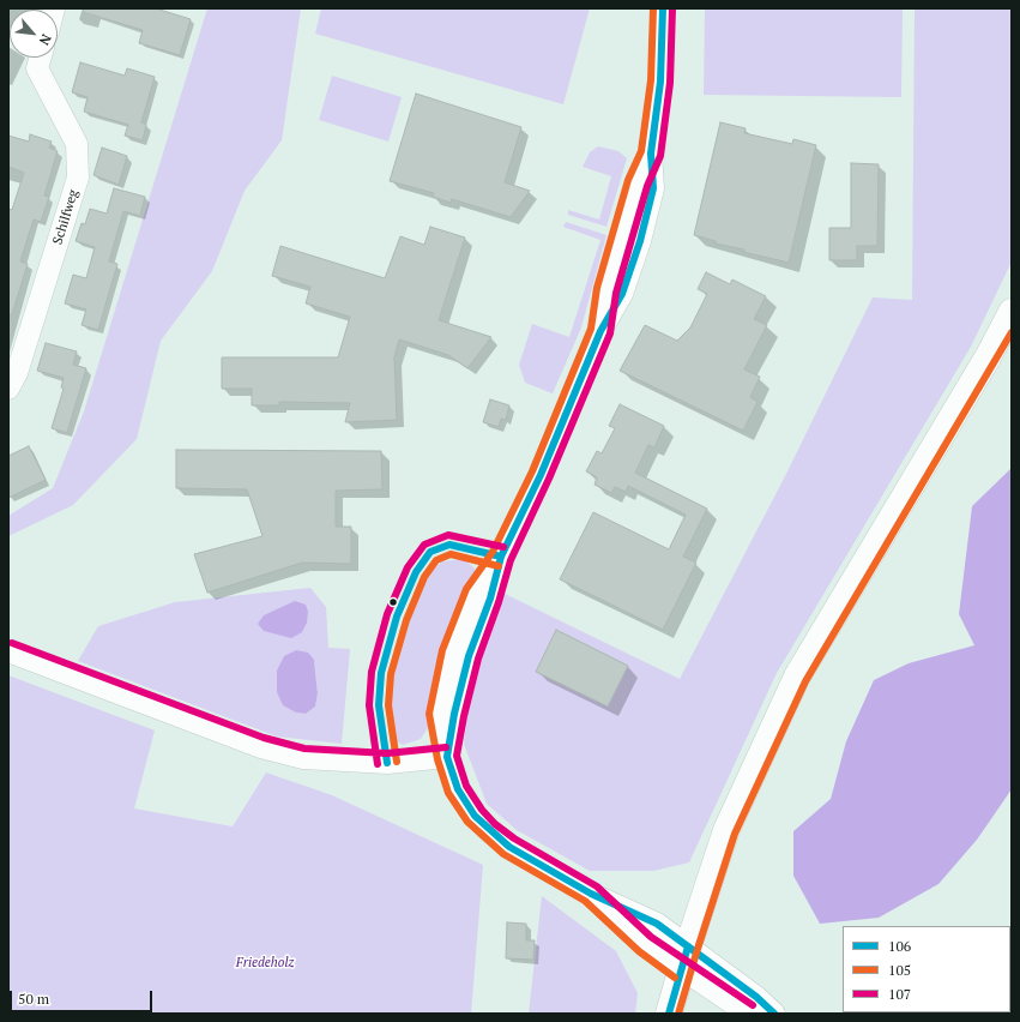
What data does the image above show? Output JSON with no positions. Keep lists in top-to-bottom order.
{
  "streets": {
    "street": ["Schilfweg"]
  },
  "parks": ["Friedeholz"],
  "lines": ["transit line 106", "transit line 105", "transit line 107"],
  "legend": ["106", "105", "107"],
  "scale_bar": "50 m",
  "north": "bottom right"
}
